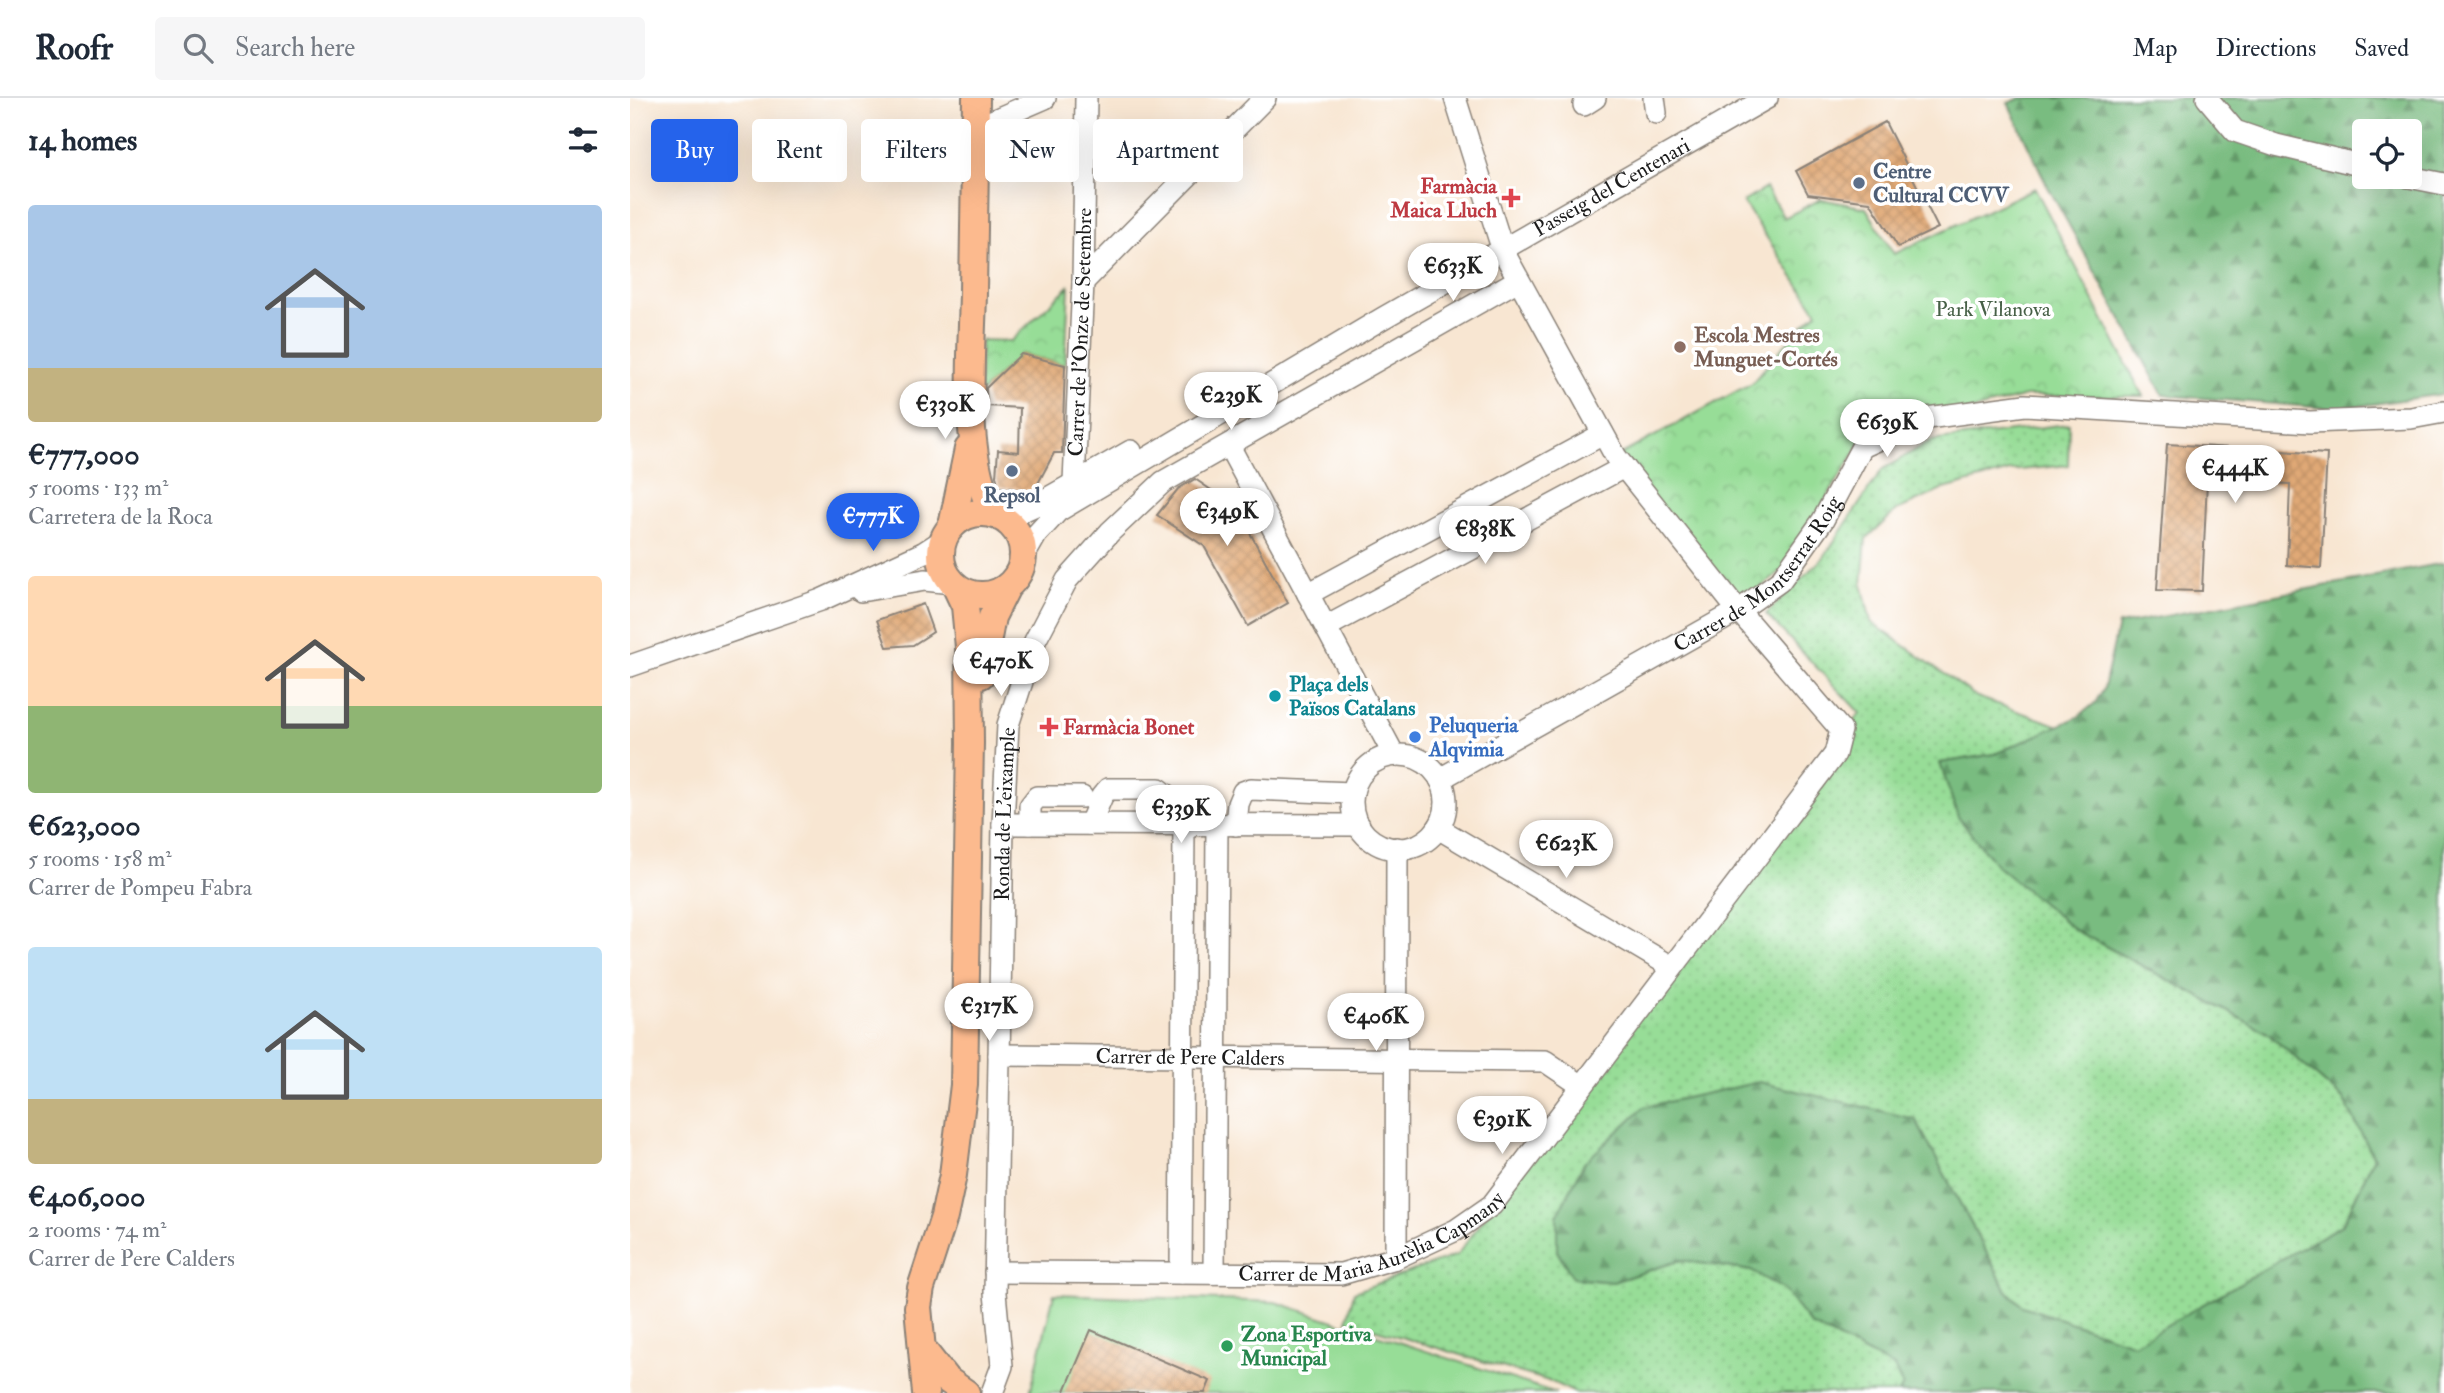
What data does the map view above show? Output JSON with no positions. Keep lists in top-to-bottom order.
{
  "streets": {
    "street": [
      "Passeig del Centenari",
      "Carrer de l'Onze de Setembre",
      "Carrer de Montserrat Roig",
      "Ronda de L'eixample",
      "Carrer de Pere Calders",
      "Carrer de Maria Aurèlia Capmany"
    ]
  },
  "crossings": [
    ["Passeig del Centenari", "Carrer de l'Onze de Setembre"],
    ["Carrer de Montserrat Roig", "Carrer de Maria Aurèlia Capmany"],
    ["Ronda de L'eixample", "Carrer de Pere Calders"],
    ["Ronda de L'eixample", "Carrer de Maria Aurèlia Capmany"],
    ["Carrer de Pere Calders", "Carrer de Maria Aurèlia Capmany"]
  ],
  "parks": ["Park Vilanova"],
  "places": {
    "other": [
      "Centre Cultural CCVV",
      "Escola Mestres Munguet-Cortés",
      "Repsol",
      "Plaça dels Països Catalans",
      "Peluqueria Alqvimia",
      "Zona Esportiva Municipal"
    ],
    "health": ["Farmàcia Maica Lluch", "Farmàcia Bonet"]
  },
  "page": {
    "header": "Roofr",
    "search": "Search here",
    "nav": ["Map", "Directions", "Saved"],
    "heading": "14 homes",
    "chip": [
      "Buy",
      "Rent",
      "Filters",
      "New",
      "Apartment"
    ],
    "list": [
      {
        "name": "€777,000",
        "note": "5 rooms · 133 m² · Carretera de la Roca"
      },
      {
        "name": "€623,000",
        "note": "5 rooms · 158 m² · Carrer de Pompeu Fabra"
      },
      {
        "name": "€406,000",
        "note": "2 rooms · 74 m² · Carrer de Pere Calders"
      }
    ],
    "price": [
      "€633K",
      "€239K",
      "€330K",
      "€639K",
      "€444K",
      "€349K",
      "€777K",
      "€838K",
      "€470K",
      "€339K",
      "€623K",
      "€317K",
      "€406K",
      "€391K"
    ]
  }
}
